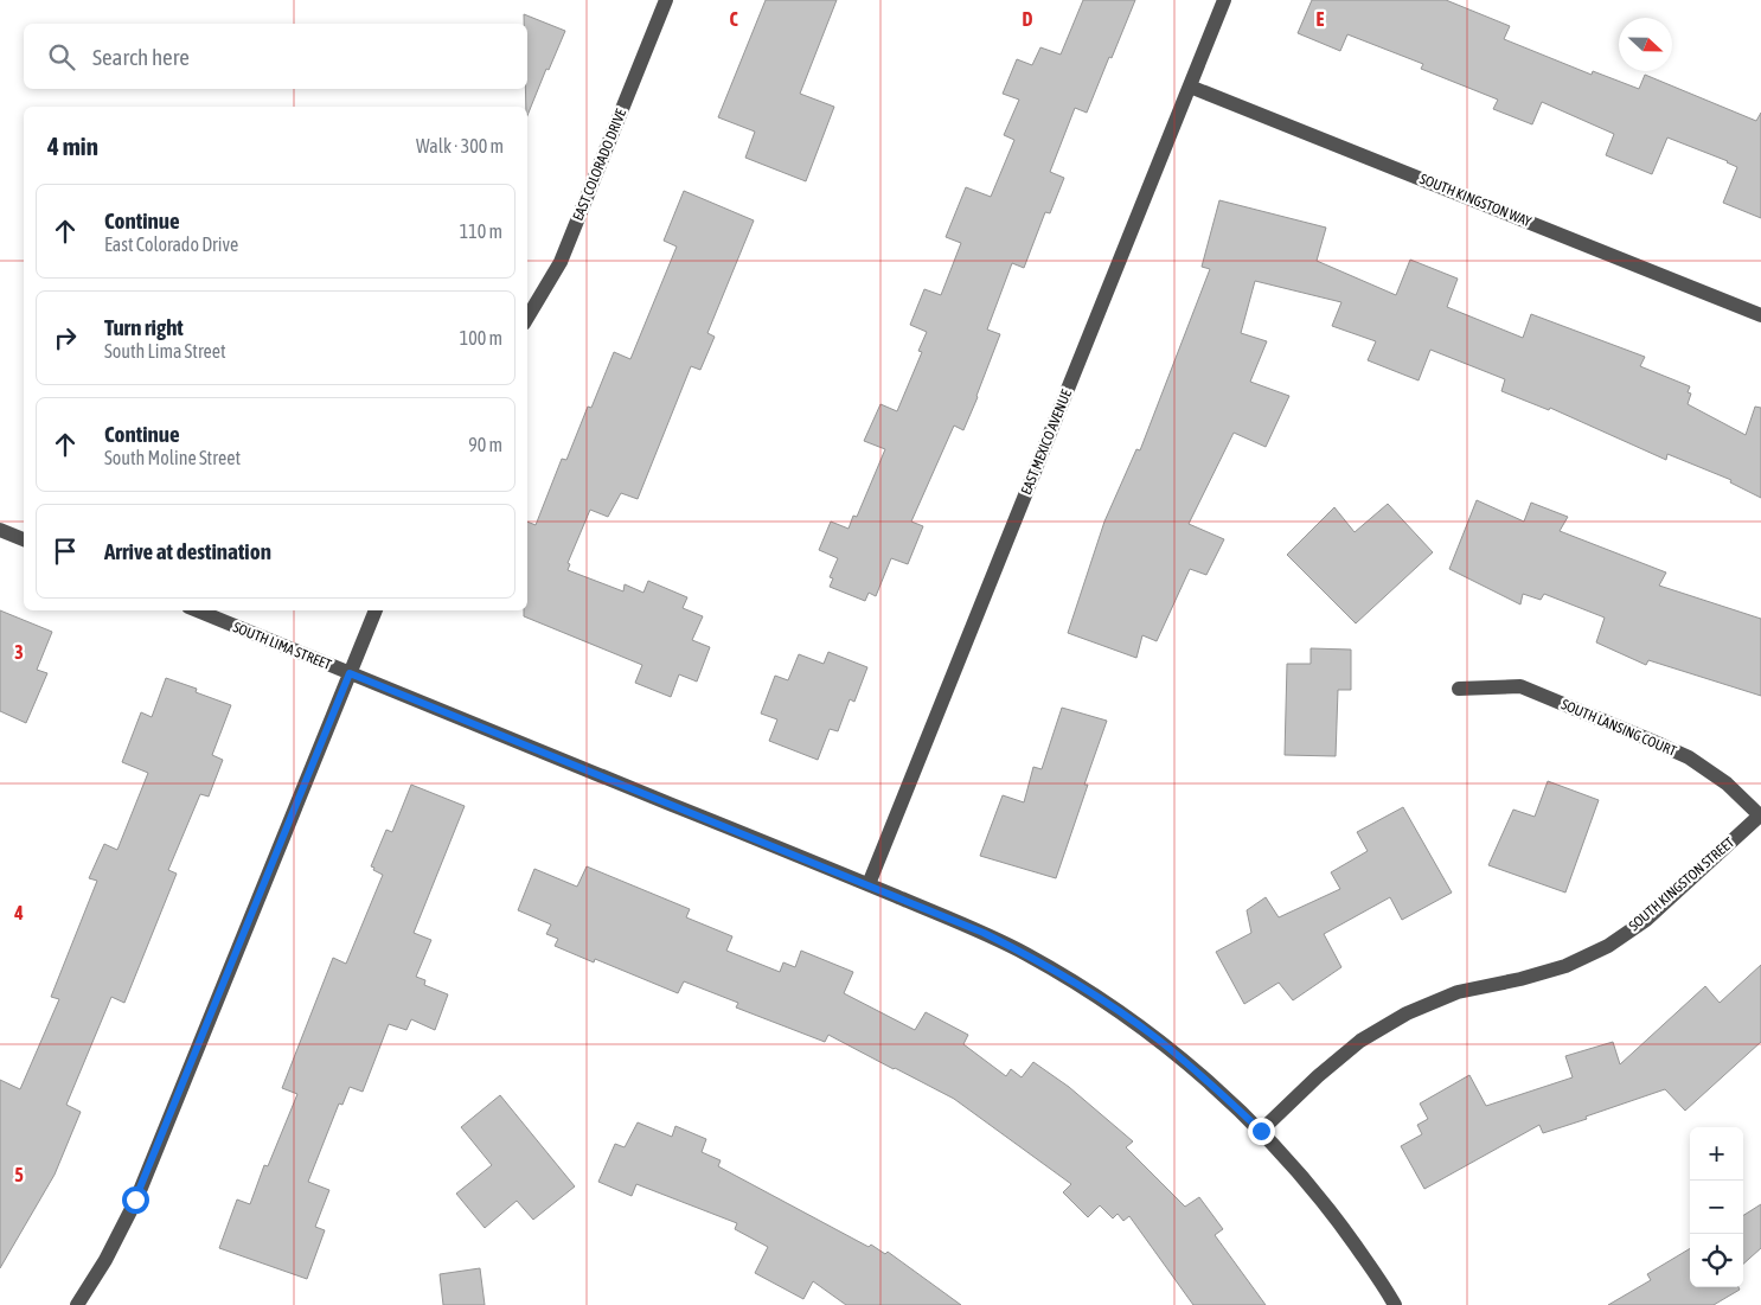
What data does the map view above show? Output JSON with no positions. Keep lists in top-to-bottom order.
{
  "streets": {
    "street": [
      "EAST COLORADO DRIVE",
      "SOUTH KINGSTON WAY",
      "EAST MEXICO AVENUE",
      "SOUTH LIMA STREET",
      "SOUTH LANSING COURT",
      "SOUTH KINGSTON STREET"
    ]
  },
  "crossings": [
    ["SOUTH KINGSTON WAY", "EAST MEXICO AVENUE"],
    ["EAST MEXICO AVENUE", "SOUTH LIMA STREET"],
    ["SOUTH LIMA STREET", "SOUTH KINGSTON STREET"],
    ["SOUTH LANSING COURT", "SOUTH KINGSTON STREET"]
  ],
  "north": "right",
  "page": {
    "search": "Search here",
    "heading": ["4 min", "Walk · 300 m"],
    "list": [
      ["Continue", "East Colorado Drive", "110 m"],
      ["Turn right", "South Lima Street", "100 m"],
      ["Continue", "South Moline Street", "90 m"],
      "Arrive at destination"
    ],
    "map_buttons": ["+", "−"]
  },
  "grid": {
    "columns": ["C", "D", "E"],
    "rows": ["3", "4", "5"]
  }
}
